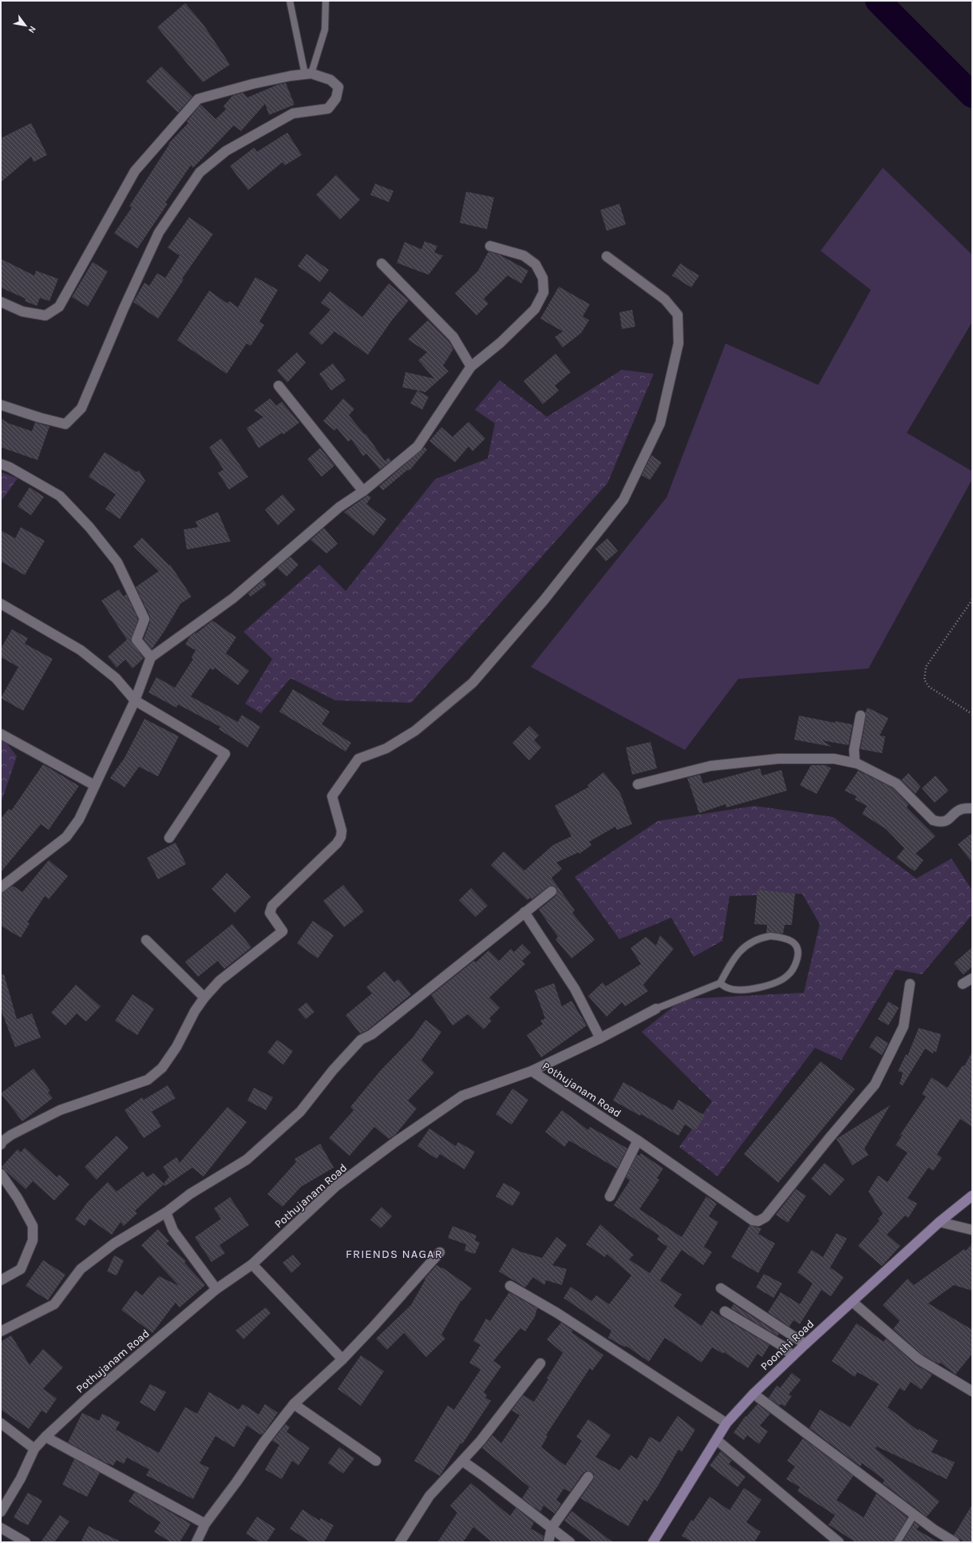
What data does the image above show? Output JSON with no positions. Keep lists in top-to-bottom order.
{
  "streets": {
    "main road": ["Poonthi Road"],
    "street": ["Pothujanam Road"]
  },
  "districts": ["FRIENDS NAGAR"],
  "north": "bottom right"
}
